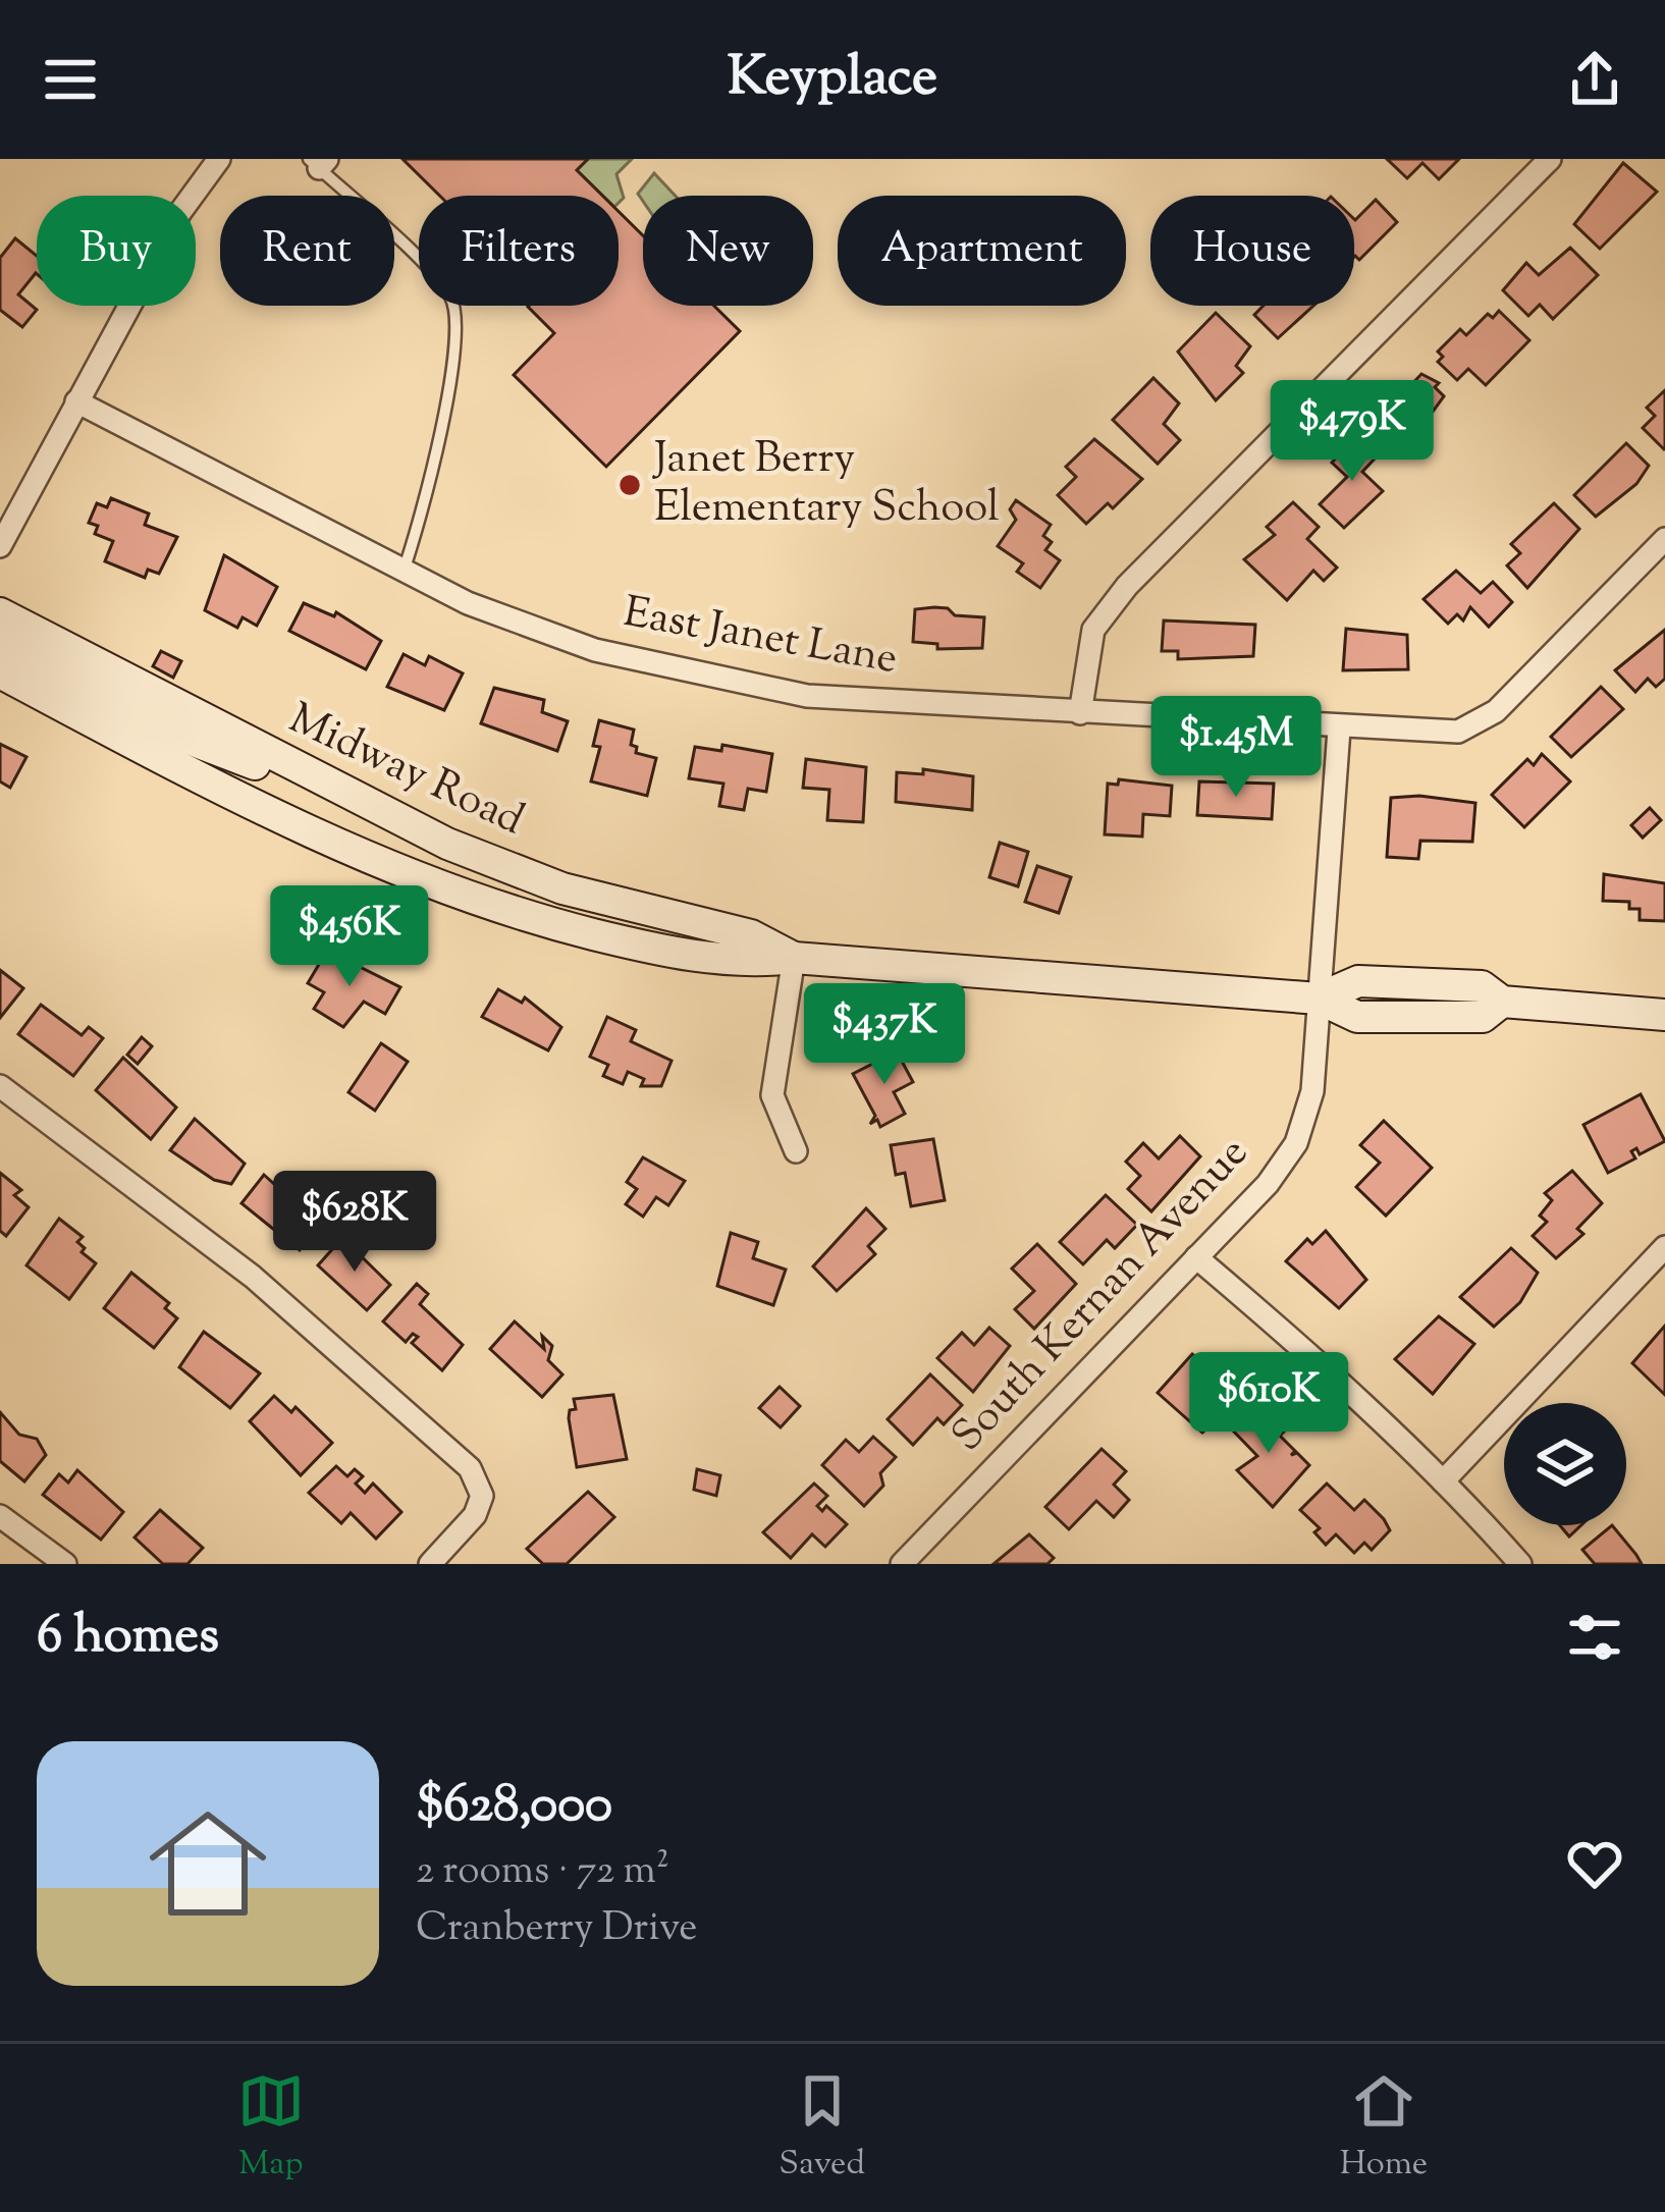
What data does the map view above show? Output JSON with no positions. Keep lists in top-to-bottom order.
{
  "streets": {
    "main road": ["Midway Road"],
    "street": ["East Janet Lane", "South Kernan Avenue"]
  },
  "crossings": [
    ["East Janet Lane", "South Kernan Avenue"],
    ["Midway Road", "South Kernan Avenue"]
  ],
  "places": ["Janet Berry Elementary School"],
  "page": {
    "header": "Keyplace",
    "chip": [
      "Buy",
      "Rent",
      "Filters",
      "New",
      "Apartment",
      "House"
    ],
    "price": [
      "$479K",
      "$1.45M",
      "$456K",
      "$437K",
      "$628K",
      "$610K"
    ],
    "heading": "6 homes",
    "list": [
      {
        "name": "$628,000",
        "note": "2 rooms · 72 m² · Cranberry Drive"
      }
    ],
    "tabs": ["Map", "Saved", "Home"]
  }
}
